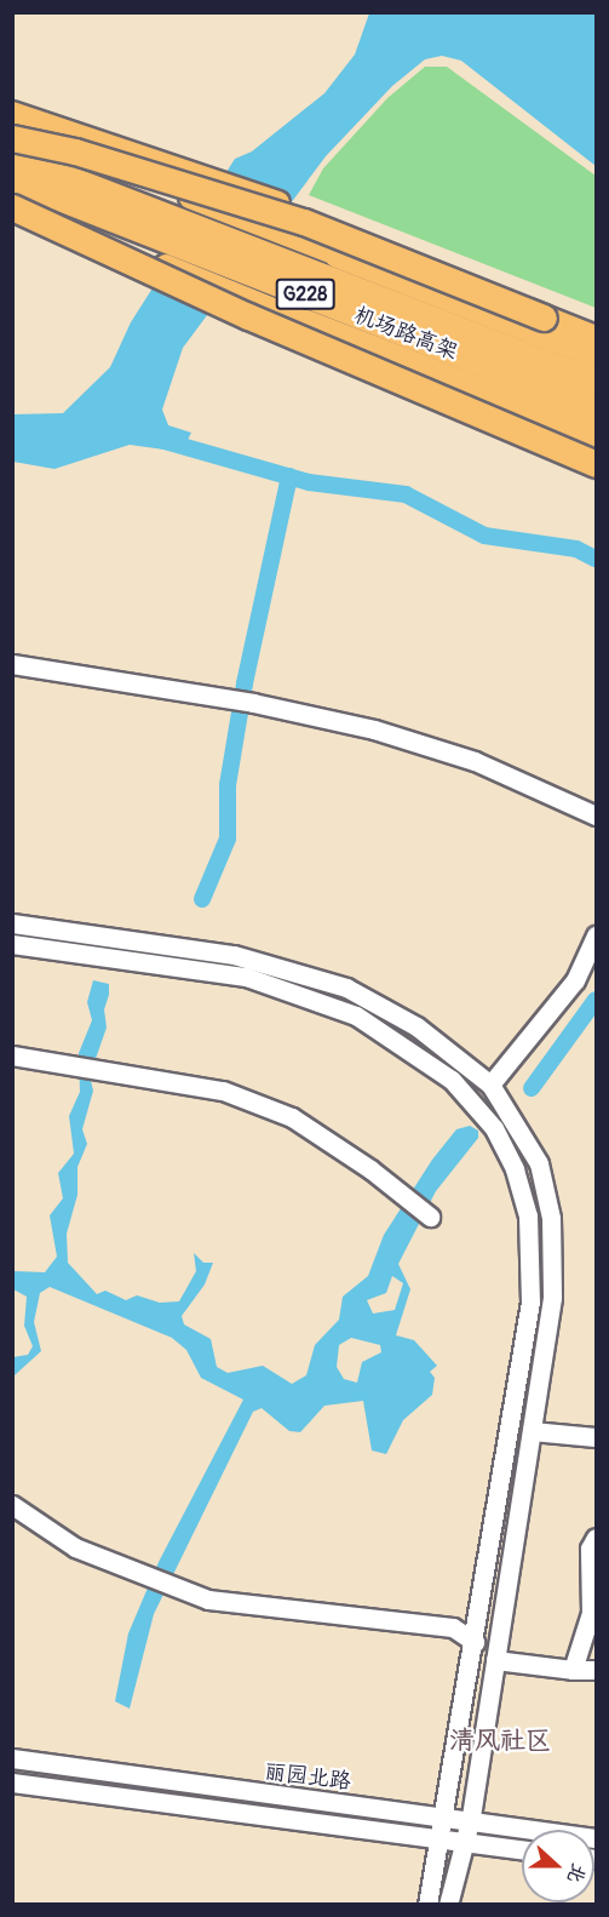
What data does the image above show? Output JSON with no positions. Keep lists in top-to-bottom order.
{
  "streets": {
    "highway": ["G228", "机场路高架"],
    "street": ["丽园北路"]
  },
  "districts": ["清风社区"],
  "north": "right"
}
